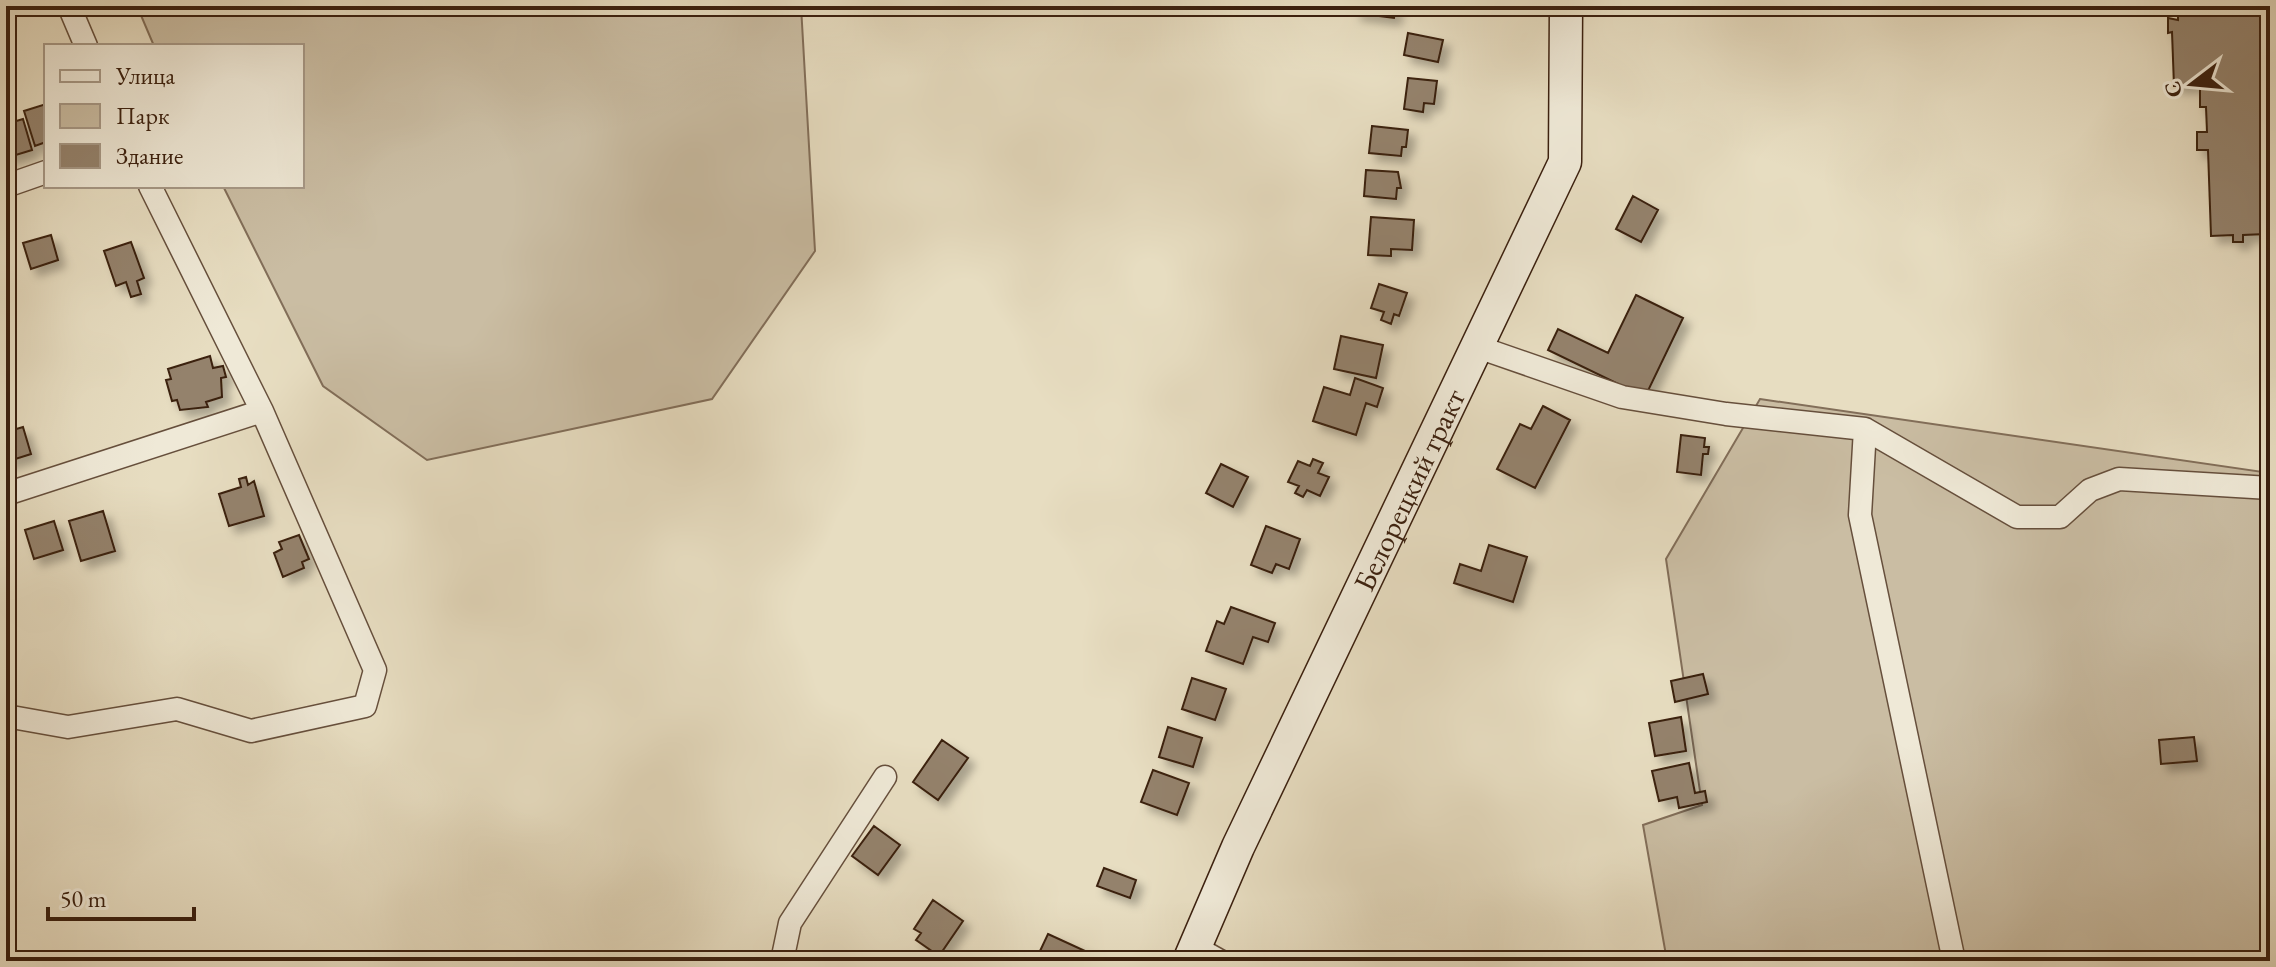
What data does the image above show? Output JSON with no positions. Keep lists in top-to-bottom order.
{
  "streets": {
    "street": ["Белорецкий тракт"]
  },
  "legend": ["Улица", "Парк", "Здание"],
  "scale_bar": "50 m",
  "north": "left"
}
